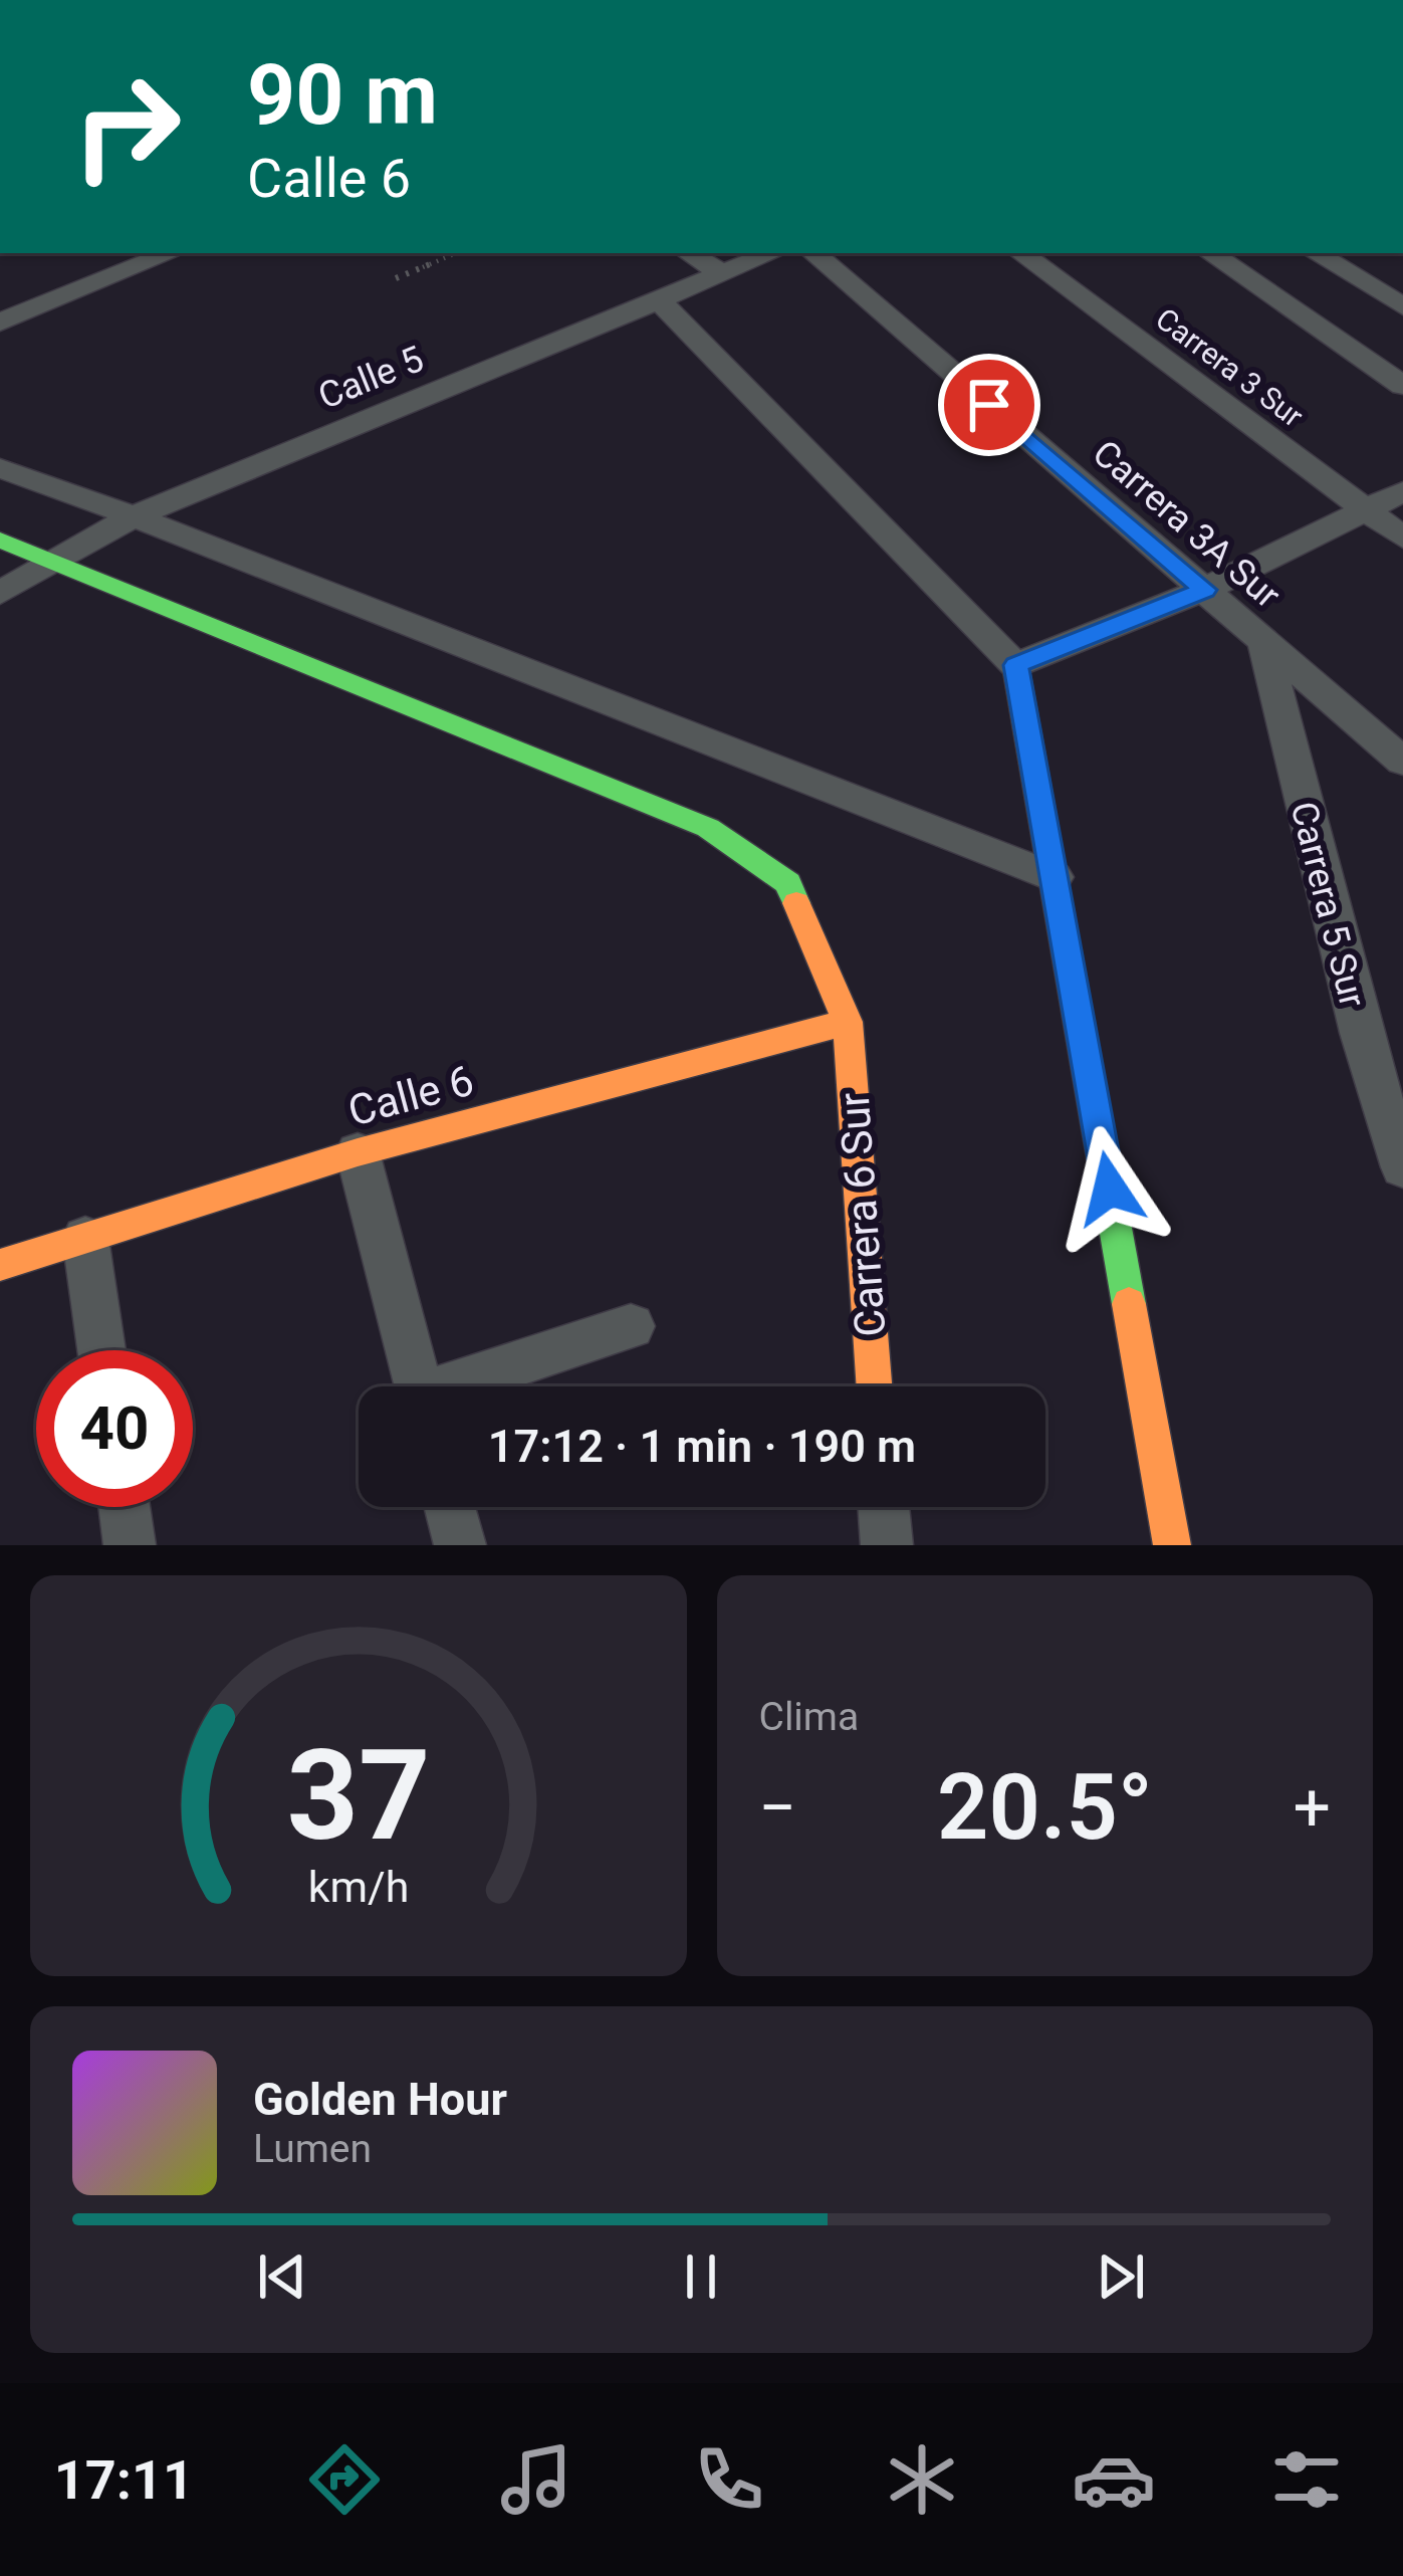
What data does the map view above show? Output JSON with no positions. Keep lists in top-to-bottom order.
{
  "streets": {
    "street": [
      "Carrera 3 Sur",
      "Calle 5",
      "Carrera 3A Sur",
      "Carrera 5 Sur",
      "Calle 6",
      "Carrera 6 Sur"
    ]
  },
  "crossings": [
    ["Calle 5", "Carrera 6 Sur"],
    ["Carrera 3A Sur", "Carrera 5 Sur"],
    ["Calle 6", "Carrera 6 Sur"]
  ],
  "page": {
    "turn": ["90 m", "Calle 6"],
    "limit": "40",
    "trip": "17:12 · 1 min · 190 m",
    "tile": "Clima",
    "heat": ["−", "20.5°", "+"],
    "song": ["Golden Hour", "Lumen"],
    "tabs": "17:11",
    "gauge": ["37", "km/h"]
  }
}
